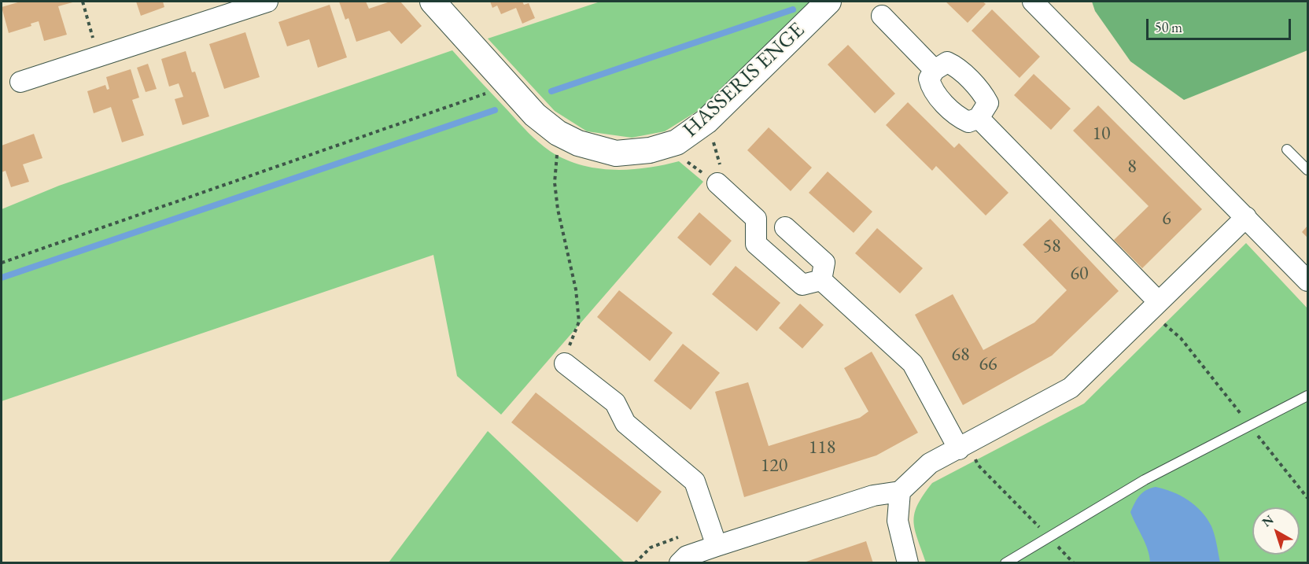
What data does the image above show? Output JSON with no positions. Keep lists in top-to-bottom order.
{
  "streets": {
    "street": ["HASSERIS ENGE"]
  },
  "house_numbers": [
    "10",
    "8",
    "6",
    "58",
    "60",
    "68",
    "66",
    "118",
    "120"
  ],
  "scale_bar": "50 m",
  "north": "top left"
}
